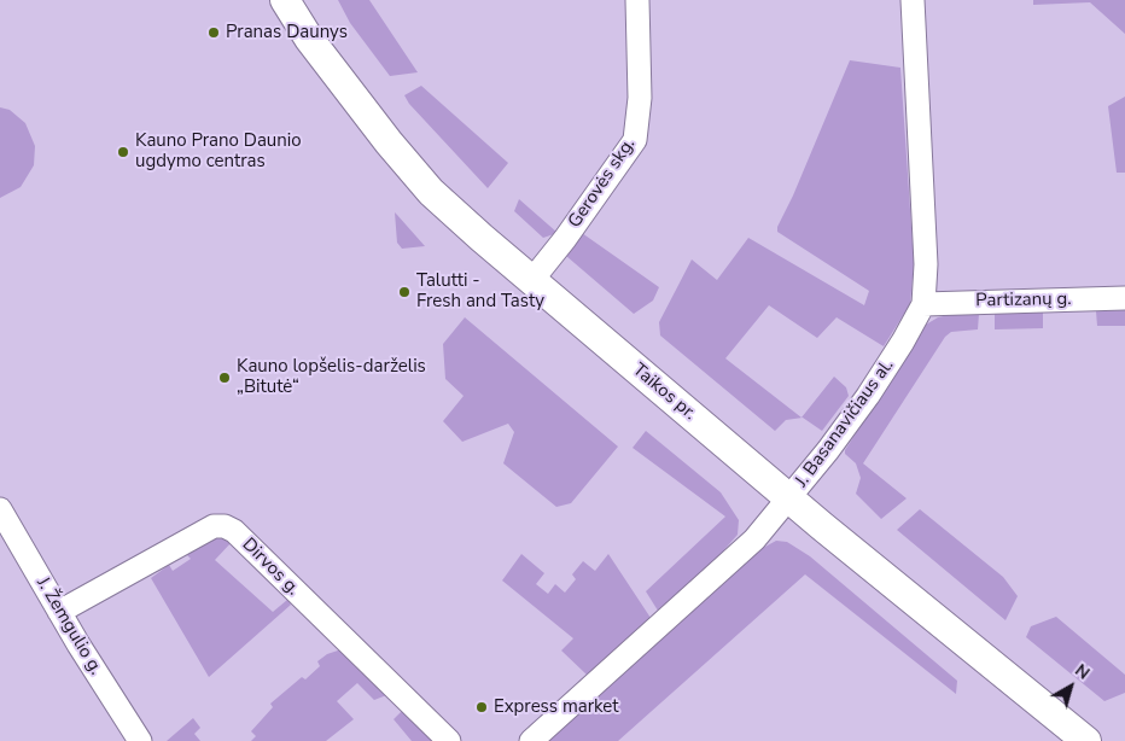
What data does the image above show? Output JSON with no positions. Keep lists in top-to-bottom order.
{
  "streets": {
    "main road": ["Taikos pr."],
    "street": [
      "Gerovės skg.",
      "Partizanų g.",
      "J. Basanavičiaus al.",
      "Dirvos g.",
      "J. Žemgulio g."
    ]
  },
  "crossings": [
    ["Gerovės skg.", "Taikos pr."],
    ["Partizanų g.", "J. Basanavičiaus al."],
    ["Taikos pr.", "J. Basanavičiaus al."],
    ["Dirvos g.", "J. Žemgulio g."]
  ],
  "places": [
    "Pranas Daunys",
    "Kauno Prano Daunio ugdymo centras",
    "Talutti - Fresh and Tasty",
    "Kauno lopšelis-darželis „Bitutė“",
    "Express market"
  ],
  "north": "top right"
}
